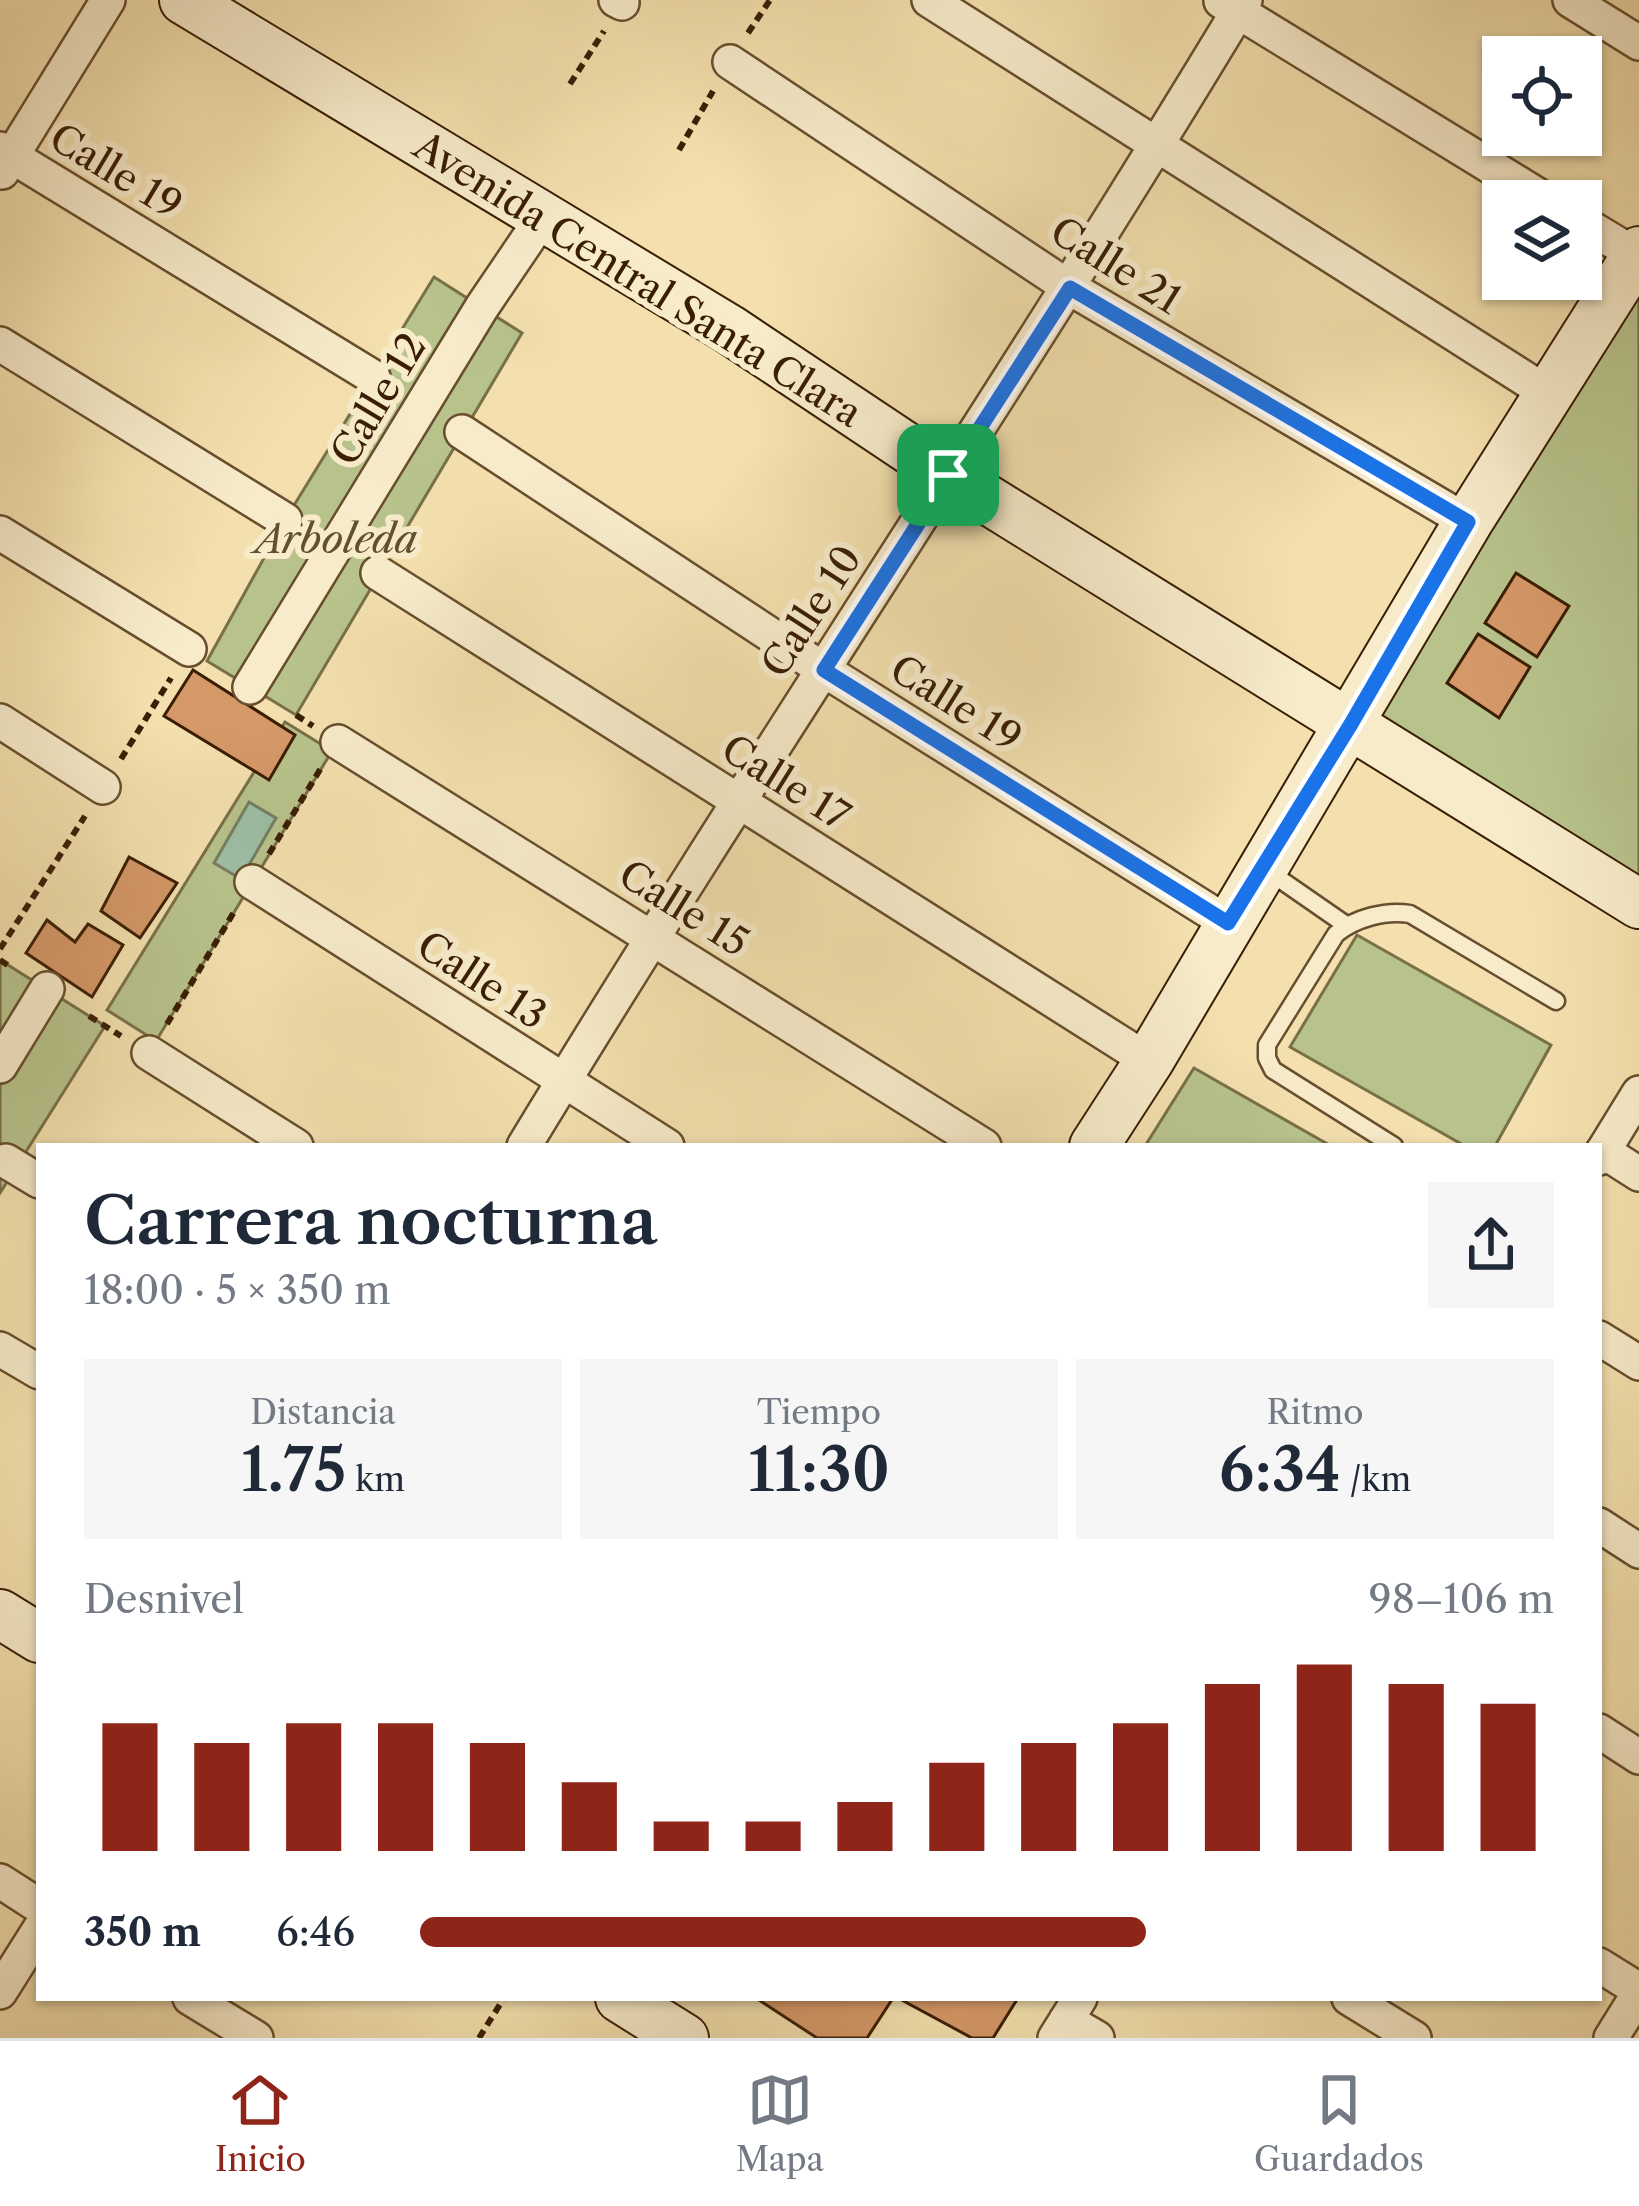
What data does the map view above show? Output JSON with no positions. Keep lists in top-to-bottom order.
{
  "streets": {
    "street": [
      "Calle 19",
      "Calle 21",
      "Avenida Central Santa Clara",
      "Calle 12",
      "Calle 10",
      "Calle 17",
      "Calle 15",
      "Calle 13"
    ]
  },
  "crossings": [
    ["Calle 19", "Calle 10"],
    ["Calle 21", "Calle 10"],
    ["Avenida Central Santa Clara", "Calle 12"],
    ["Avenida Central Santa Clara", "Calle 10"],
    ["Calle 10", "Calle 17"],
    ["Calle 10", "Calle 15"],
    ["Calle 10", "Calle 13"]
  ],
  "parks": ["Arboleda"],
  "page": {
    "heading": ["Carrera nocturna", "18:00 · 5 × 350 m"],
    "stats": [
      ["Distancia", "1.75 km"],
      ["Tiempo", "11:30"],
      ["Ritmo", "6:34 /km"]
    ],
    "chart": ["Desnivel", "98–106 m"],
    "list": [
      {
        "name": "350 m",
        "note": "6:46"
      }
    ],
    "tabs": ["Inicio", "Mapa", "Guardados"]
  }
}
